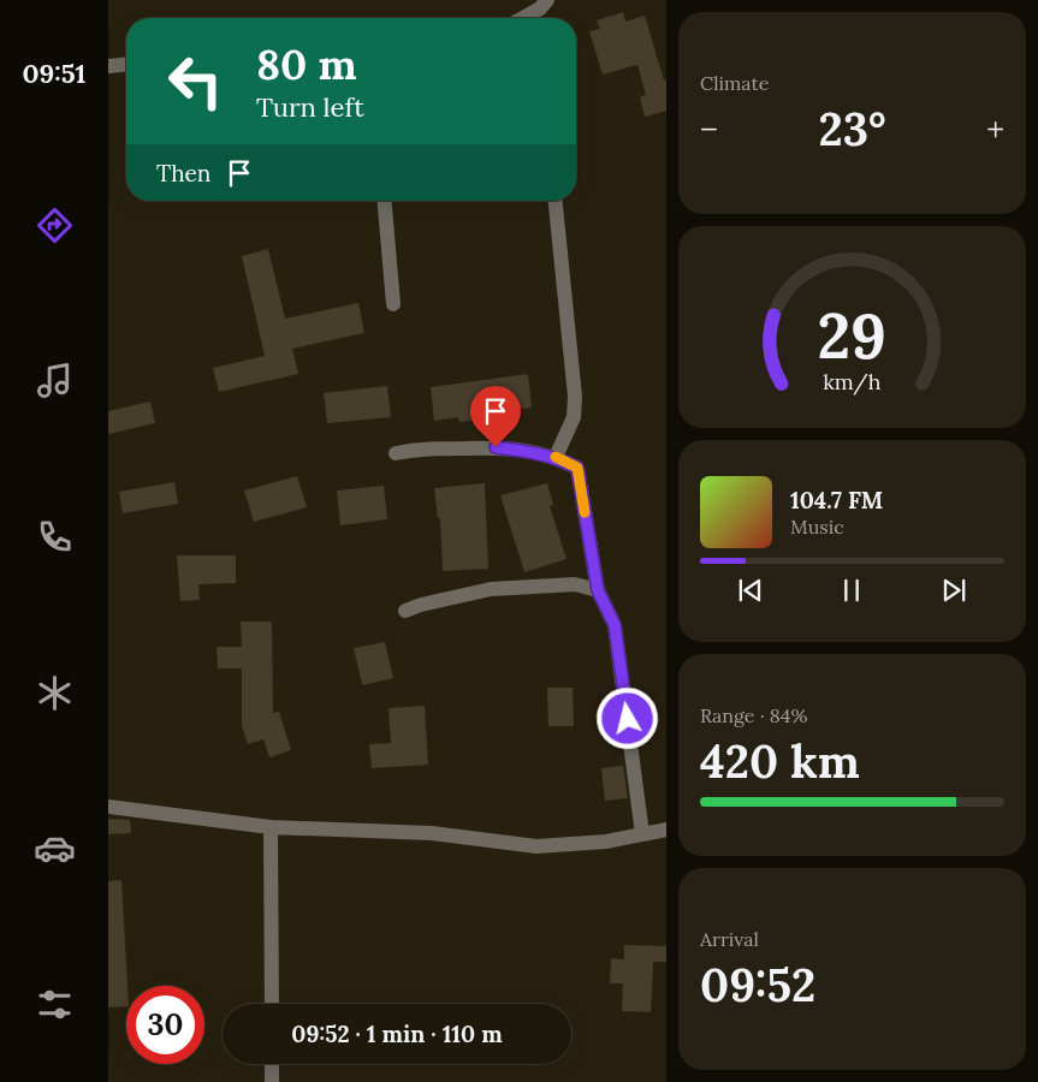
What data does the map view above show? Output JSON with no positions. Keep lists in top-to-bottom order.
{
  "page": {
    "tabs": "09:51",
    "tile": [
      "Climate",
      ["Range · 84%", "420 km"],
      ["Arrival", "09:52"]
    ],
    "turn": ["80 m", "Turn left"],
    "heat": ["−", "23°", "+"],
    "then": "Then",
    "song": ["104.7 FM", "Music"],
    "limit": "30",
    "trip": "09:52 · 1 min · 110 m",
    "gauge": ["29", "km/h"]
  }
}
